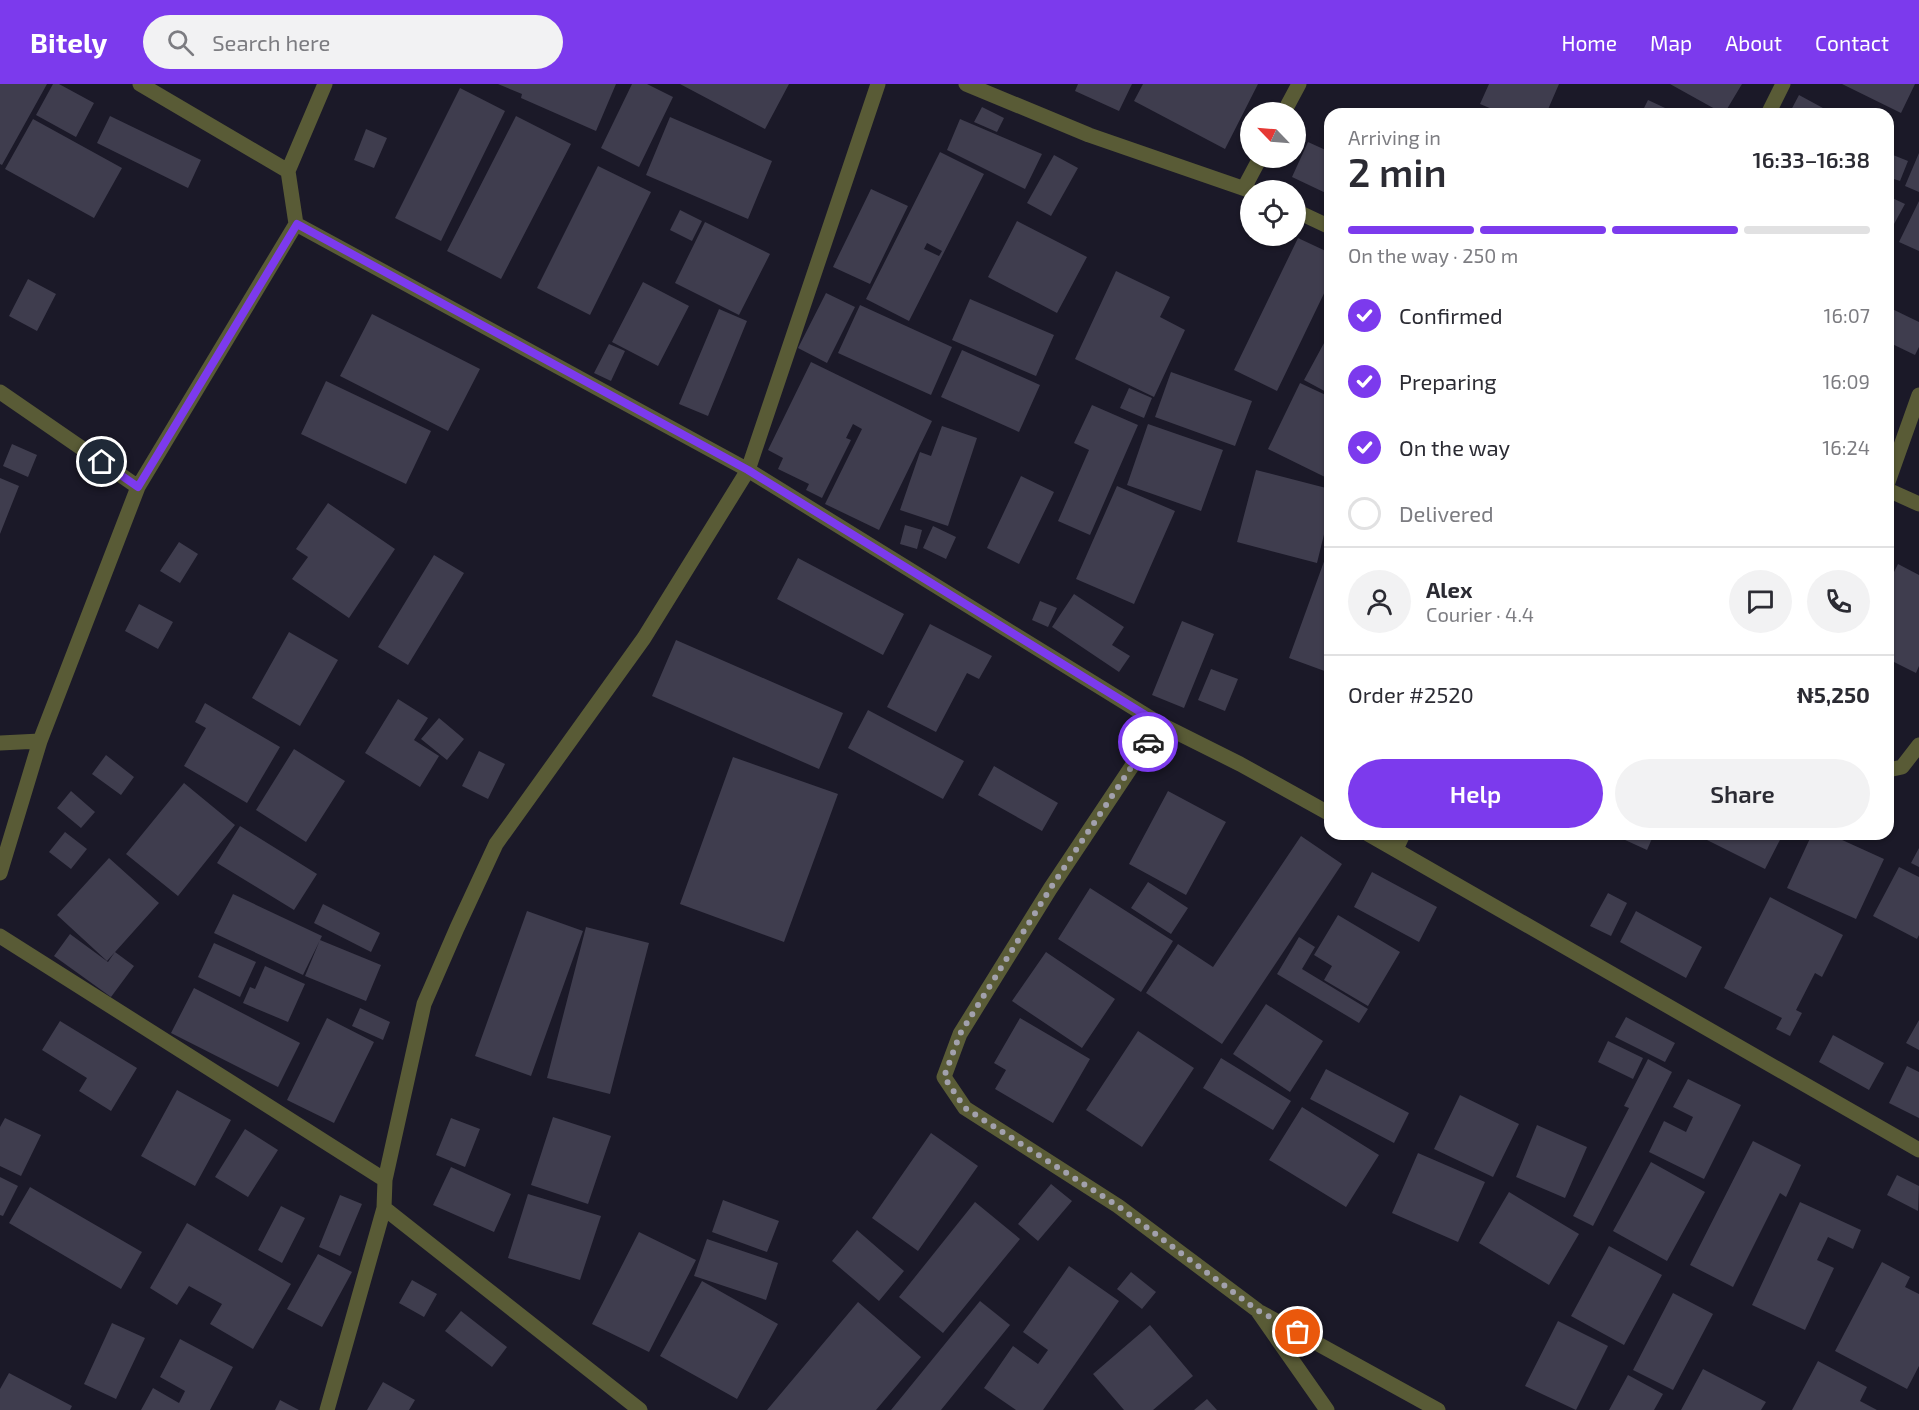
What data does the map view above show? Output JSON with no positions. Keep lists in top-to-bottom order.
{
  "north": "top left",
  "page": {
    "header": "Bitely",
    "search": "Search here",
    "nav": [
      "Home",
      "Map",
      "About",
      "Contact"
    ],
    "heading": ["2 min", "Arriving in", "16:33–16:38"],
    "panel": [
      "Alex",
      "Courier · 4.4",
      "Order #2520",
      "₦5,250"
    ],
    "bar": "On the way · 250 m",
    "list": [
      ["Confirmed", "16:07"],
      ["Preparing", "16:09"],
      ["On the way", "16:24"],
      "Delivered"
    ],
    "buttons": ["Help", "Share"]
  }
}
